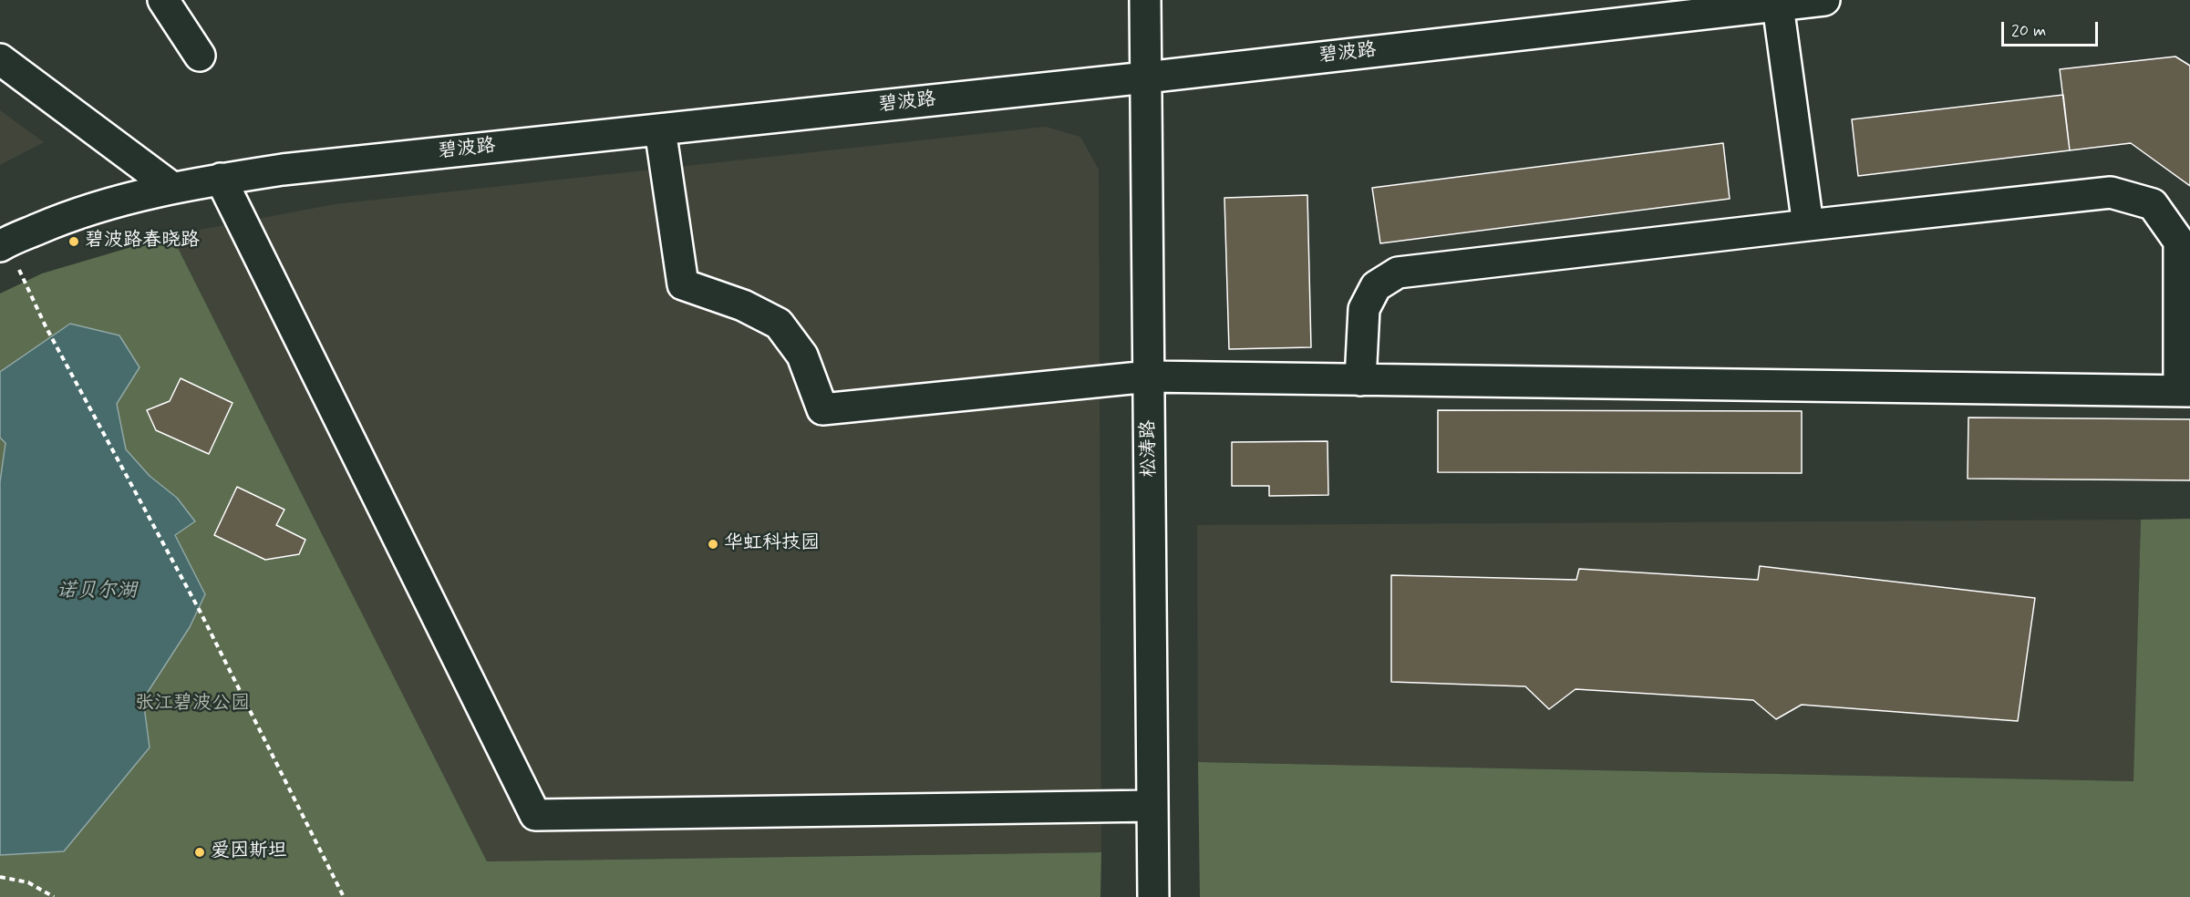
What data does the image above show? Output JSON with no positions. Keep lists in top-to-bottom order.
{
  "streets": {
    "street": ["碧波路", "松涛路"]
  },
  "crossings": [
    ["碧波路", "松涛路"]
  ],
  "water": ["诺贝尔湖"],
  "parks": ["张江碧波公园"],
  "places": ["碧波路春晓路", "华虹科技园", "爱因斯坦"],
  "scale_bar": "20 m"
}
